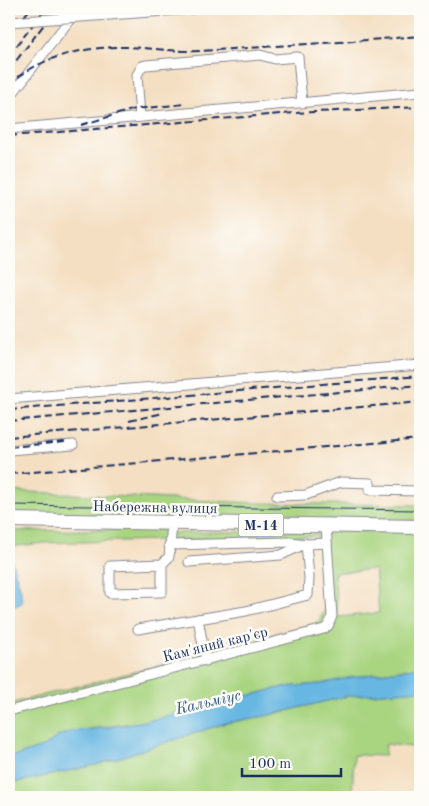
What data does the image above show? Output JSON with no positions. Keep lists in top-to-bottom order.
{
  "streets": {
    "highway": ["Набережна вулиця", "М-14"],
    "street": ["Кам'яний кар'єр"]
  },
  "crossings": [
    ["Набережна вулиця", "Кам'яний кар'єр"]
  ],
  "water": ["Кальміус"],
  "scale_bar": "100 m"
}
